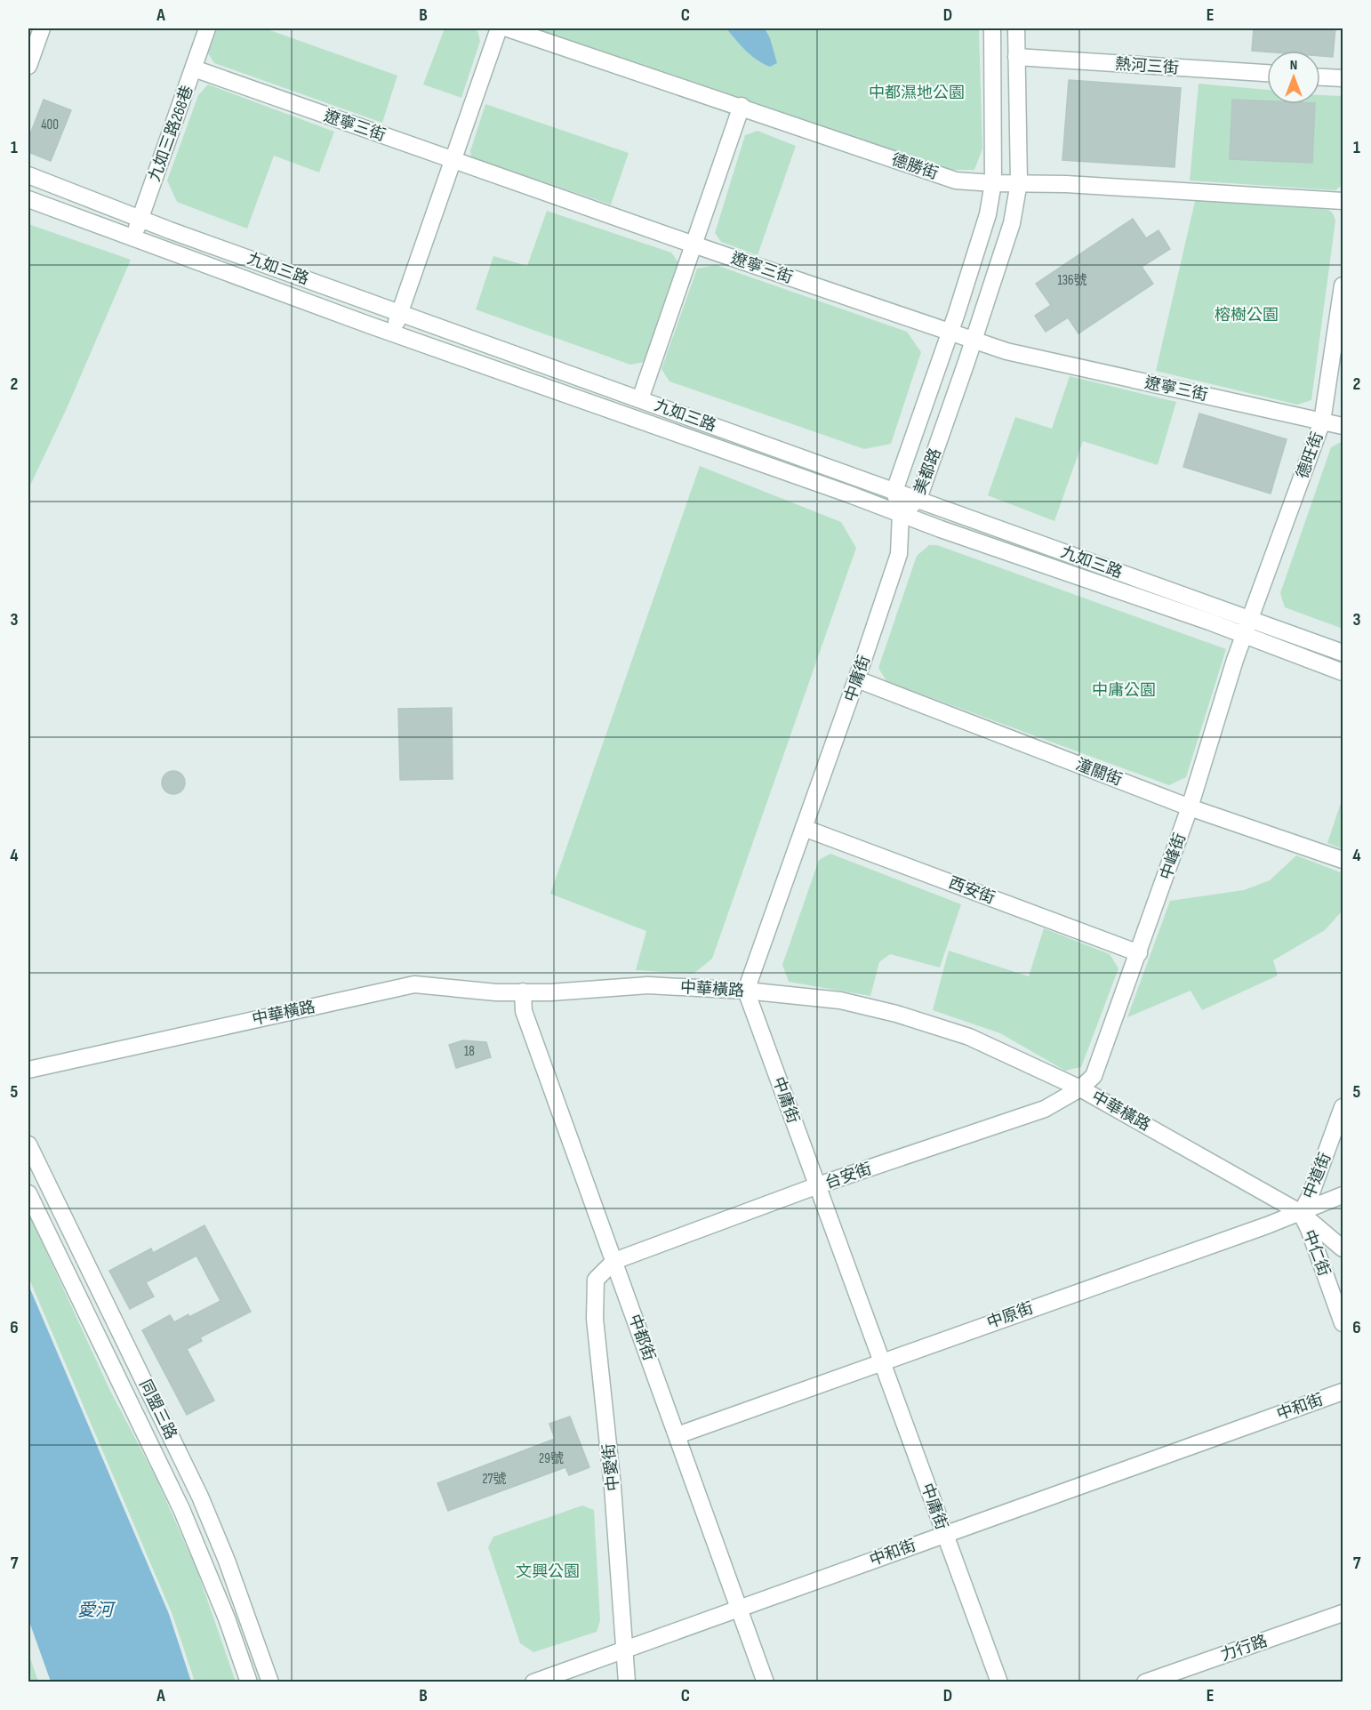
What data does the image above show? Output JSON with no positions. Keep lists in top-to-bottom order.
{
  "streets": {
    "street": [
      "熱河三街",
      "遼寧三街",
      "九如三路268巷",
      "德勝街",
      "九如三路",
      "德旺街",
      "美都路",
      "中庸街",
      "潼關街",
      "中峰街",
      "西安街",
      "中華橫路",
      "台安街",
      "中道街",
      "中仁街",
      "中原街",
      "中都街",
      "中和街",
      "同盟三路",
      "中愛街",
      "力行路"
    ]
  },
  "crossings": [
    ["熱河三街", "美都路"],
    ["遼寧三街", "九如三路268巷"],
    ["遼寧三街", "德旺街"],
    ["遼寧三街", "美都路"],
    ["九如三路268巷", "九如三路"],
    ["德勝街", "美都路"],
    ["九如三路", "德旺街"],
    ["九如三路", "美都路"],
    ["九如三路", "中庸街"],
    ["九如三路", "中峰街"],
    ["德旺街", "中峰街"],
    ["美都路", "中庸街"],
    ["中庸街", "潼關街"],
    ["中庸街", "西安街"],
    ["中庸街", "中華橫路"],
    ["中庸街", "台安街"],
    ["中庸街", "中原街"],
    ["中庸街", "中和街"],
    ["潼關街", "中峰街"],
    ["中峰街", "西安街"],
    ["中峰街", "中華橫路"],
    ["中峰街", "台安街"],
    ["中華橫路", "台安街"],
    ["中華橫路", "中道街"],
    ["中華橫路", "中仁街"],
    ["中華橫路", "中原街"],
    ["中華橫路", "中都街"],
    ["台安街", "中都街"],
    ["台安街", "中愛街"],
    ["中道街", "中仁街"],
    ["中道街", "中原街"],
    ["中仁街", "中原街"],
    ["中原街", "中都街"],
    ["中都街", "中和街"],
    ["中都街", "中愛街"],
    ["中和街", "中愛街"]
  ],
  "water": ["愛河"],
  "parks": [
    "中都濕地公園",
    "榕樹公園",
    "中庸公園",
    "文興公園"
  ],
  "house_numbers": [
    "400",
    "136號",
    "18",
    "29號",
    "27號"
  ],
  "north": "top",
  "grid": {
    "columns": [
      "A",
      "B",
      "C",
      "D",
      "E"
    ],
    "rows": [
      "1",
      "2",
      "3",
      "4",
      "5",
      "6",
      "7"
    ]
  }
}
